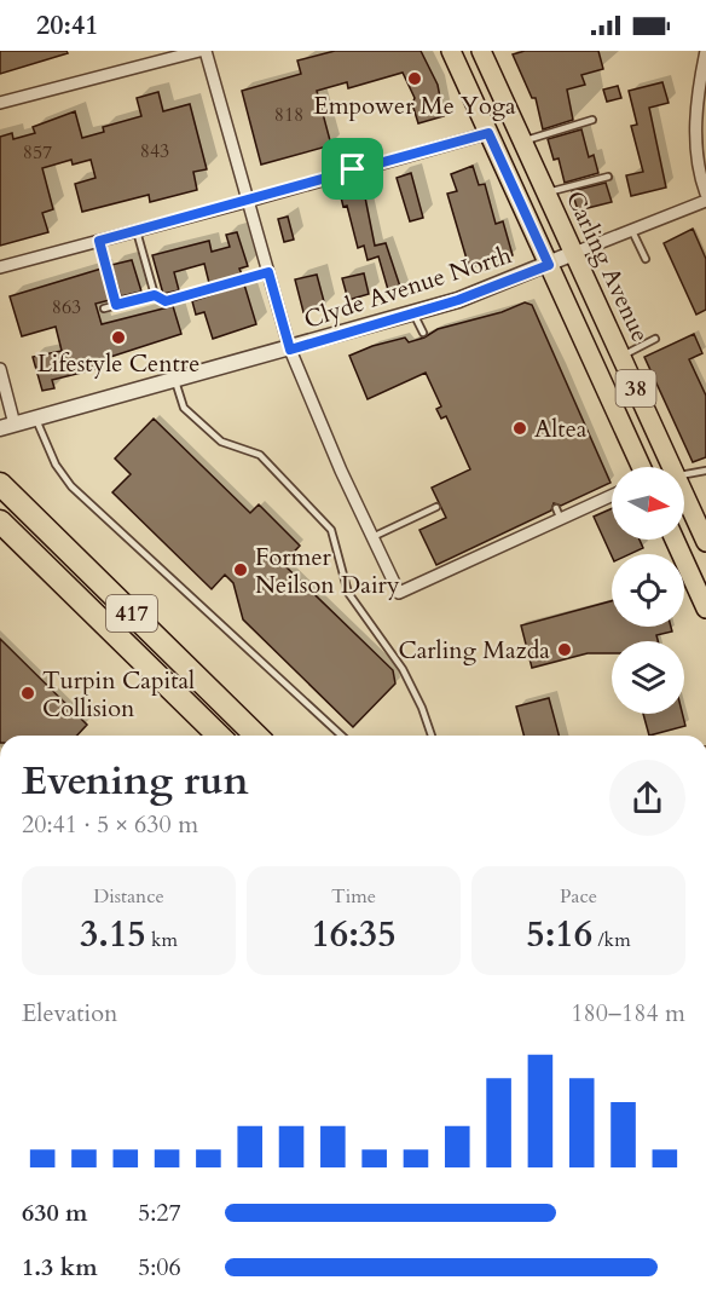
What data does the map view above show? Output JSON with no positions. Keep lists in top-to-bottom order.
{
  "streets": {
    "highway": ["417"],
    "main road": ["Carling Avenue", "38"],
    "street": ["Clyde Avenue North"]
  },
  "crossings": [
    ["Carling Avenue", "Clyde Avenue North"],
    ["Clyde Avenue North", "38"]
  ],
  "places": [
    "Empower Me Yoga",
    "Lifestyle Centre",
    "Altea",
    "Former Neilson Dairy",
    "Carling Mazda",
    "Turpin Capital Collision"
  ],
  "house_numbers": [
    "818",
    "843",
    "857",
    "863"
  ],
  "north": "right",
  "page": {
    "status": "20:41",
    "heading": ["Evening run", "20:41 · 5 × 630 m"],
    "stats": [
      ["Distance", "3.15 km"],
      ["Time", "16:35"],
      ["Pace", "5:16 /km"]
    ],
    "chart": ["Elevation", "180–184 m"],
    "list": [
      {
        "name": "630 m",
        "note": "5:27"
      },
      {
        "name": "1.3 km",
        "note": "5:06"
      }
    ]
  }
}
